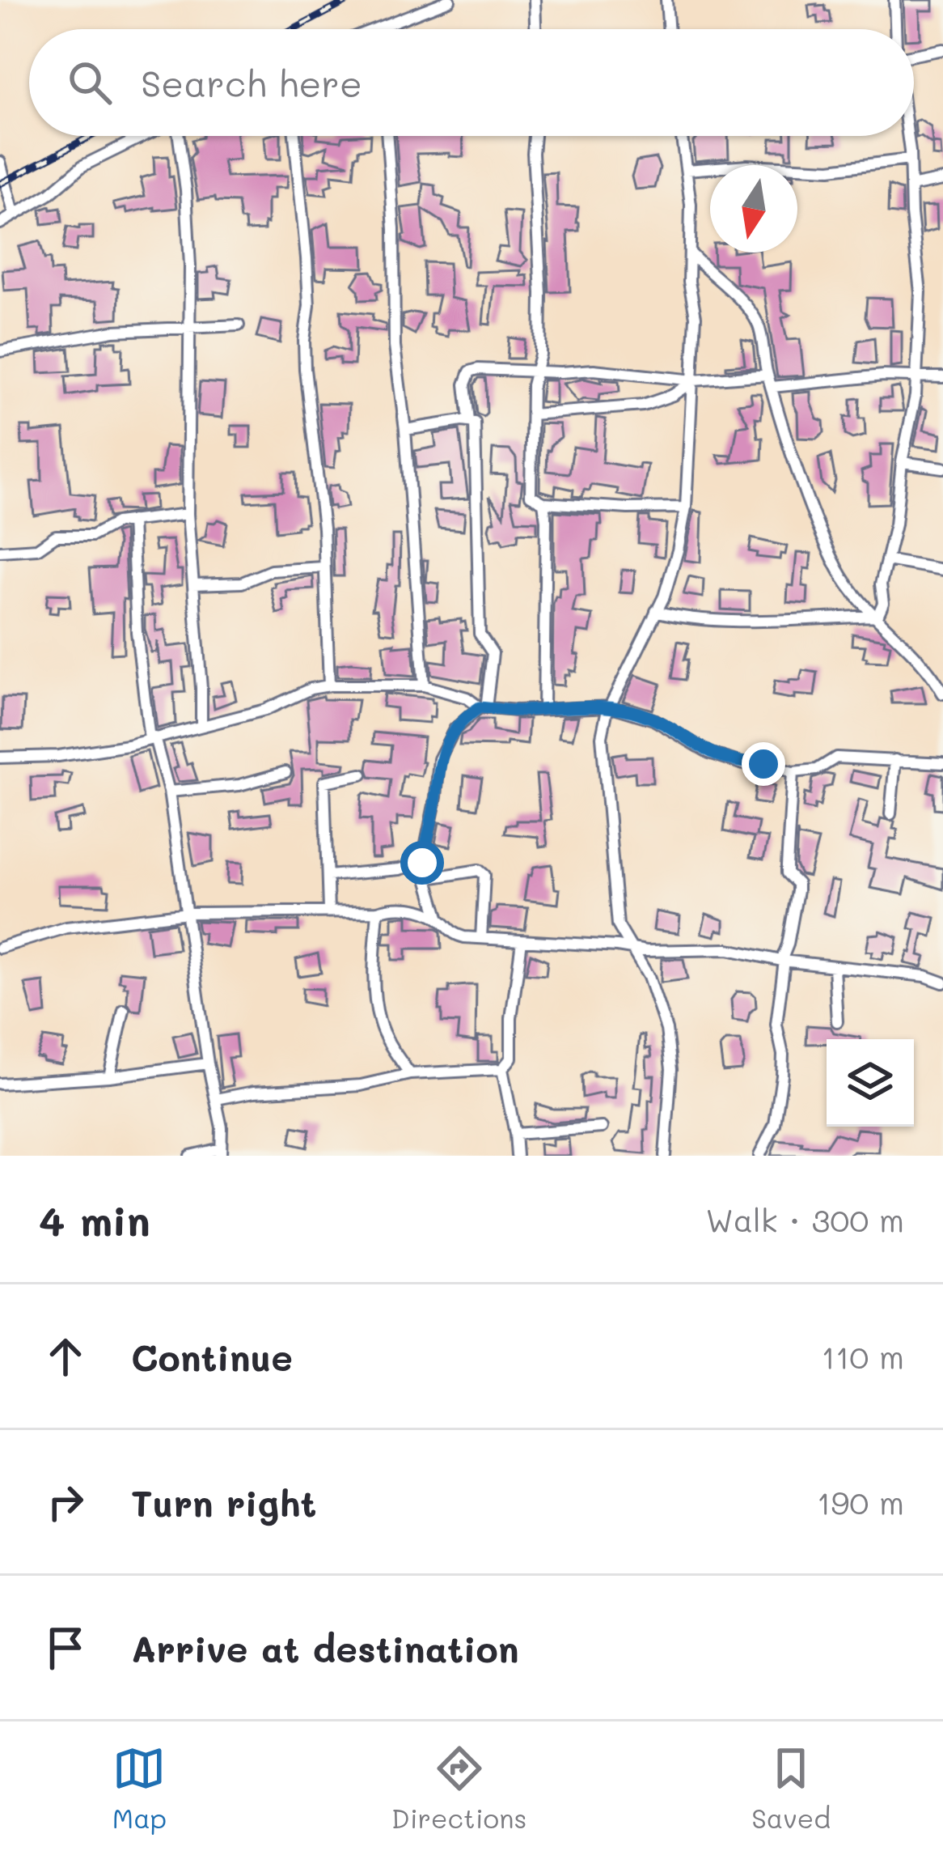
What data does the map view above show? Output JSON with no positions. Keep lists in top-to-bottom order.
{
  "north": "bottom",
  "page": {
    "search": "Search here",
    "heading": ["4 min", "Walk · 300 m"],
    "list": [
      ["Continue", "110 m"],
      ["Turn right", "190 m"],
      "Arrive at destination"
    ],
    "nav": ["Map", "Directions", "Saved"]
  }
}
